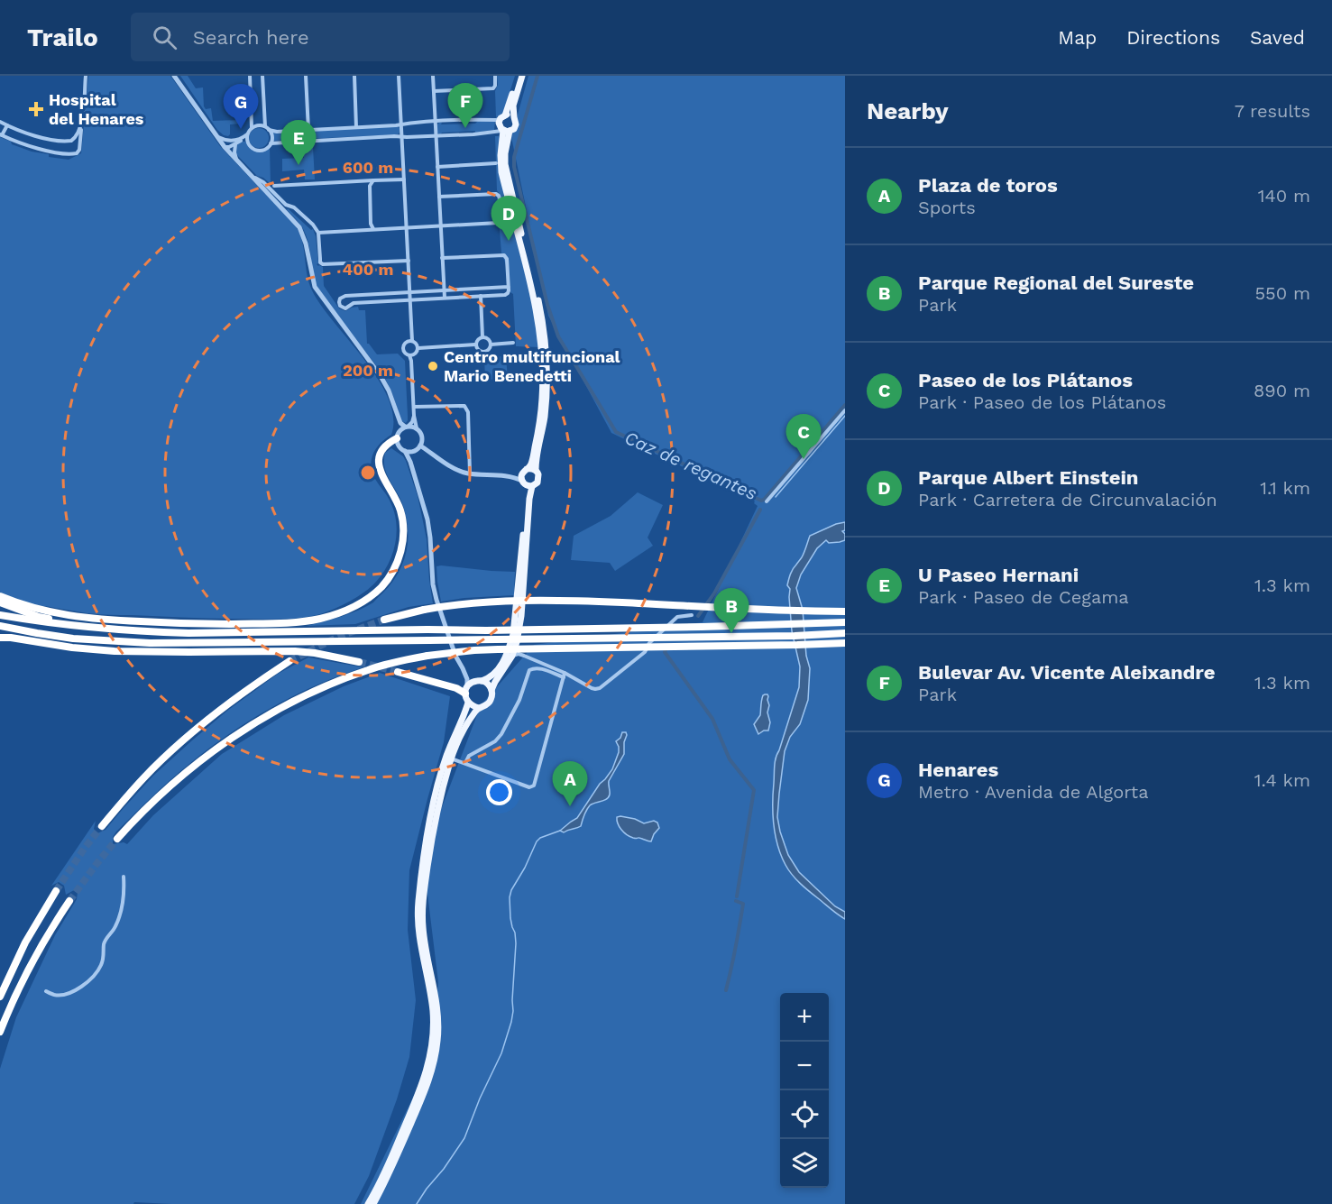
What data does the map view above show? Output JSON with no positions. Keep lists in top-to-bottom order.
{
  "water": ["Caz de regantes"],
  "places": {
    "health": ["Hospital del Henares"],
    "other": ["Centro multifuncional Mario Benedetti"]
  },
  "page": {
    "header": "Trailo",
    "search": "Search here",
    "nav": ["Map", "Directions", "Saved"],
    "heading": ["Nearby", "7 results"],
    "pins": [
      "F",
      "G",
      "E",
      "D",
      "C",
      "B",
      "A"
    ],
    "list": [
      {
        "mark": "A",
        "name": "Plaza de toros",
        "note": "Sports",
        "value": "140 m"
      },
      {
        "mark": "B",
        "name": "Parque Regional del Sureste",
        "note": "Park",
        "value": "550 m"
      },
      {
        "mark": "C",
        "name": "Paseo de los Plátanos",
        "note": "Park · Paseo de los Plátanos",
        "value": "890 m"
      },
      {
        "mark": "D",
        "name": "Parque Albert Einstein",
        "note": "Park · Carretera de Circunvalación",
        "value": "1.1 km"
      },
      {
        "mark": "E",
        "name": "U Paseo Hernani",
        "note": "Park · Paseo de Cegama",
        "value": "1.3 km"
      },
      {
        "mark": "F",
        "name": "Bulevar Av. Vicente Aleixandre",
        "note": "Park",
        "value": "1.3 km"
      },
      {
        "mark": "G",
        "name": "Henares",
        "note": "Metro · Avenida de Algorta",
        "value": "1.4 km"
      }
    ],
    "map_buttons": ["+", "−"]
  },
  "rings": ["600 m", "400 m", "200 m"]
}
